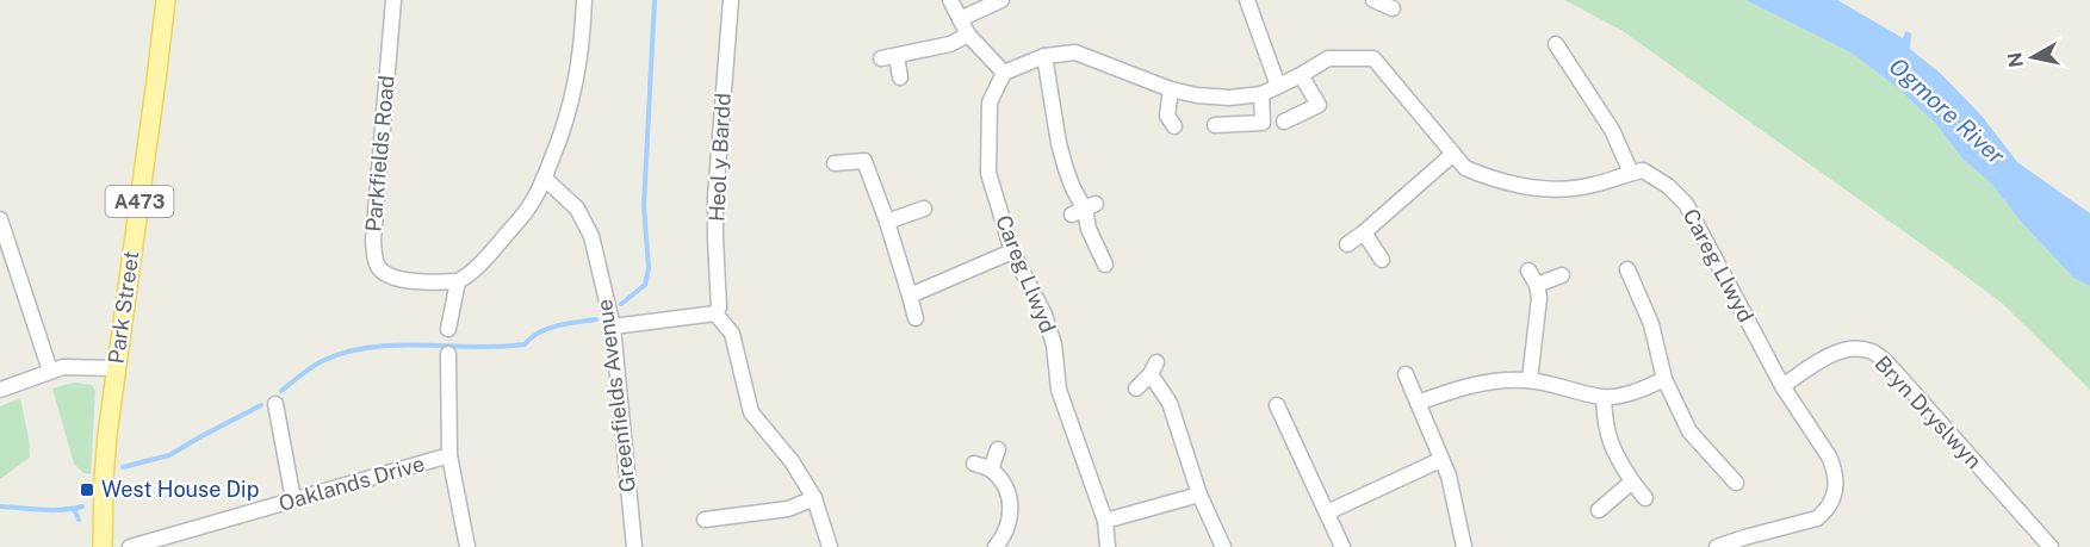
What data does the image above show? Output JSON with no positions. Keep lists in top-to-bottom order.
{
  "streets": {
    "main road": ["A473", "Park Street"],
    "street": [
      "Parkfields Road",
      "Heol y Bardd",
      "Careg Llwyd",
      "Greenfields Avenue",
      "Bryn Dryslwyn",
      "Oaklands Drive"
    ]
  },
  "crossings": [
    ["Careg Llwyd", "Bryn Dryslwyn"]
  ],
  "water": ["Ogmore River"],
  "places": {
    "transit": ["West House Dip"]
  },
  "north": "left"
}
